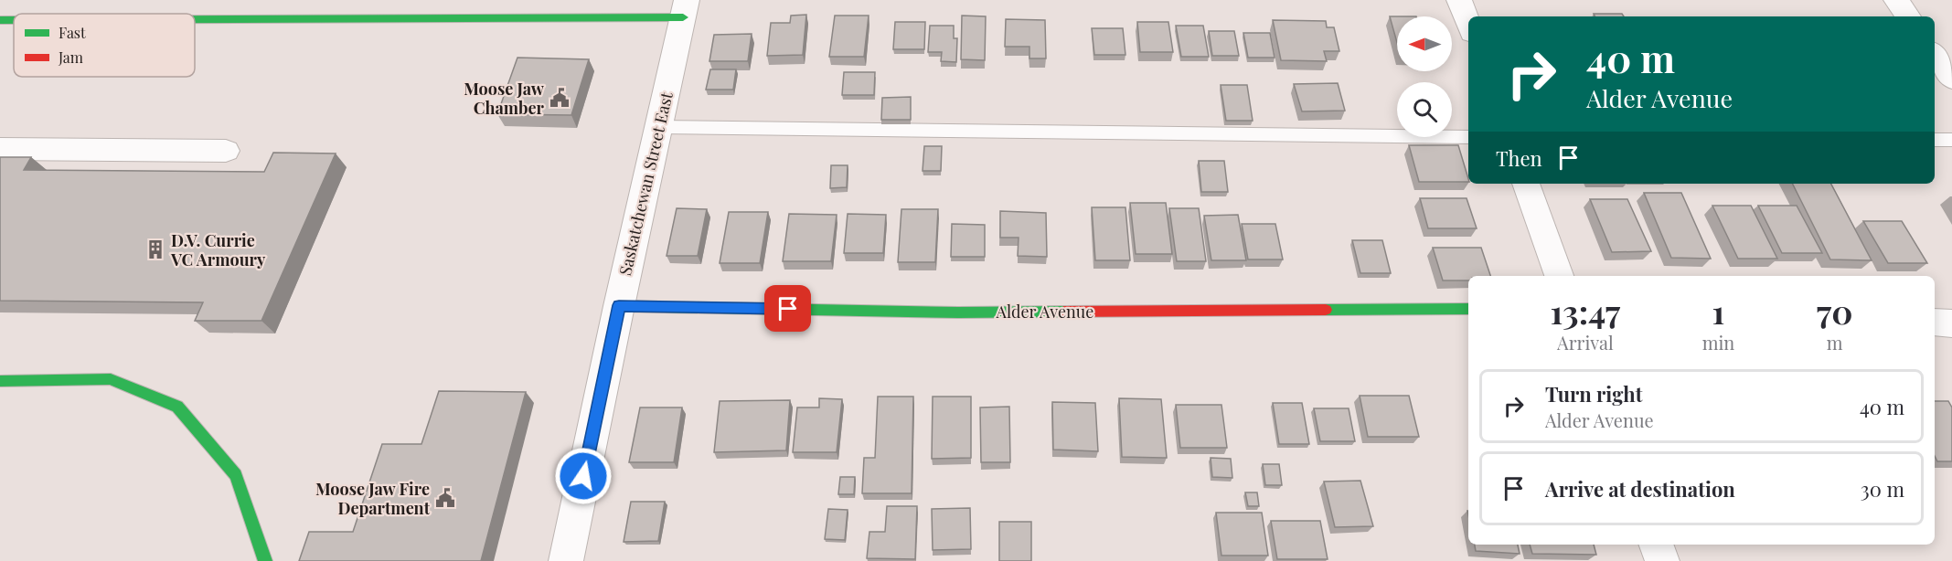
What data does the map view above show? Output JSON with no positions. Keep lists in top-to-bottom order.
{
  "streets": {
    "street": ["Saskatchewan Street East", "Alder Avenue"]
  },
  "crossings": [
    ["Saskatchewan Street East", "Alder Avenue"]
  ],
  "places": {
    "public building": ["Moose Jaw Chamber", "Moose Jaw Fire Department"],
    "building": ["D.V. Currie VC Armoury"]
  },
  "legend": ["Fast", "Jam"],
  "north": "left",
  "page": {
    "turn": ["40 m", "Alder Avenue"],
    "then": "Then",
    "eta": [
      "13:47",
      "Arrival",
      "1",
      "min",
      "70",
      "m"
    ],
    "list": [
      {
        "name": "Turn right",
        "note": "Alder Avenue",
        "value": "40 m"
      },
      {
        "name": "Arrive at destination",
        "value": "30 m"
      }
    ]
  }
}
